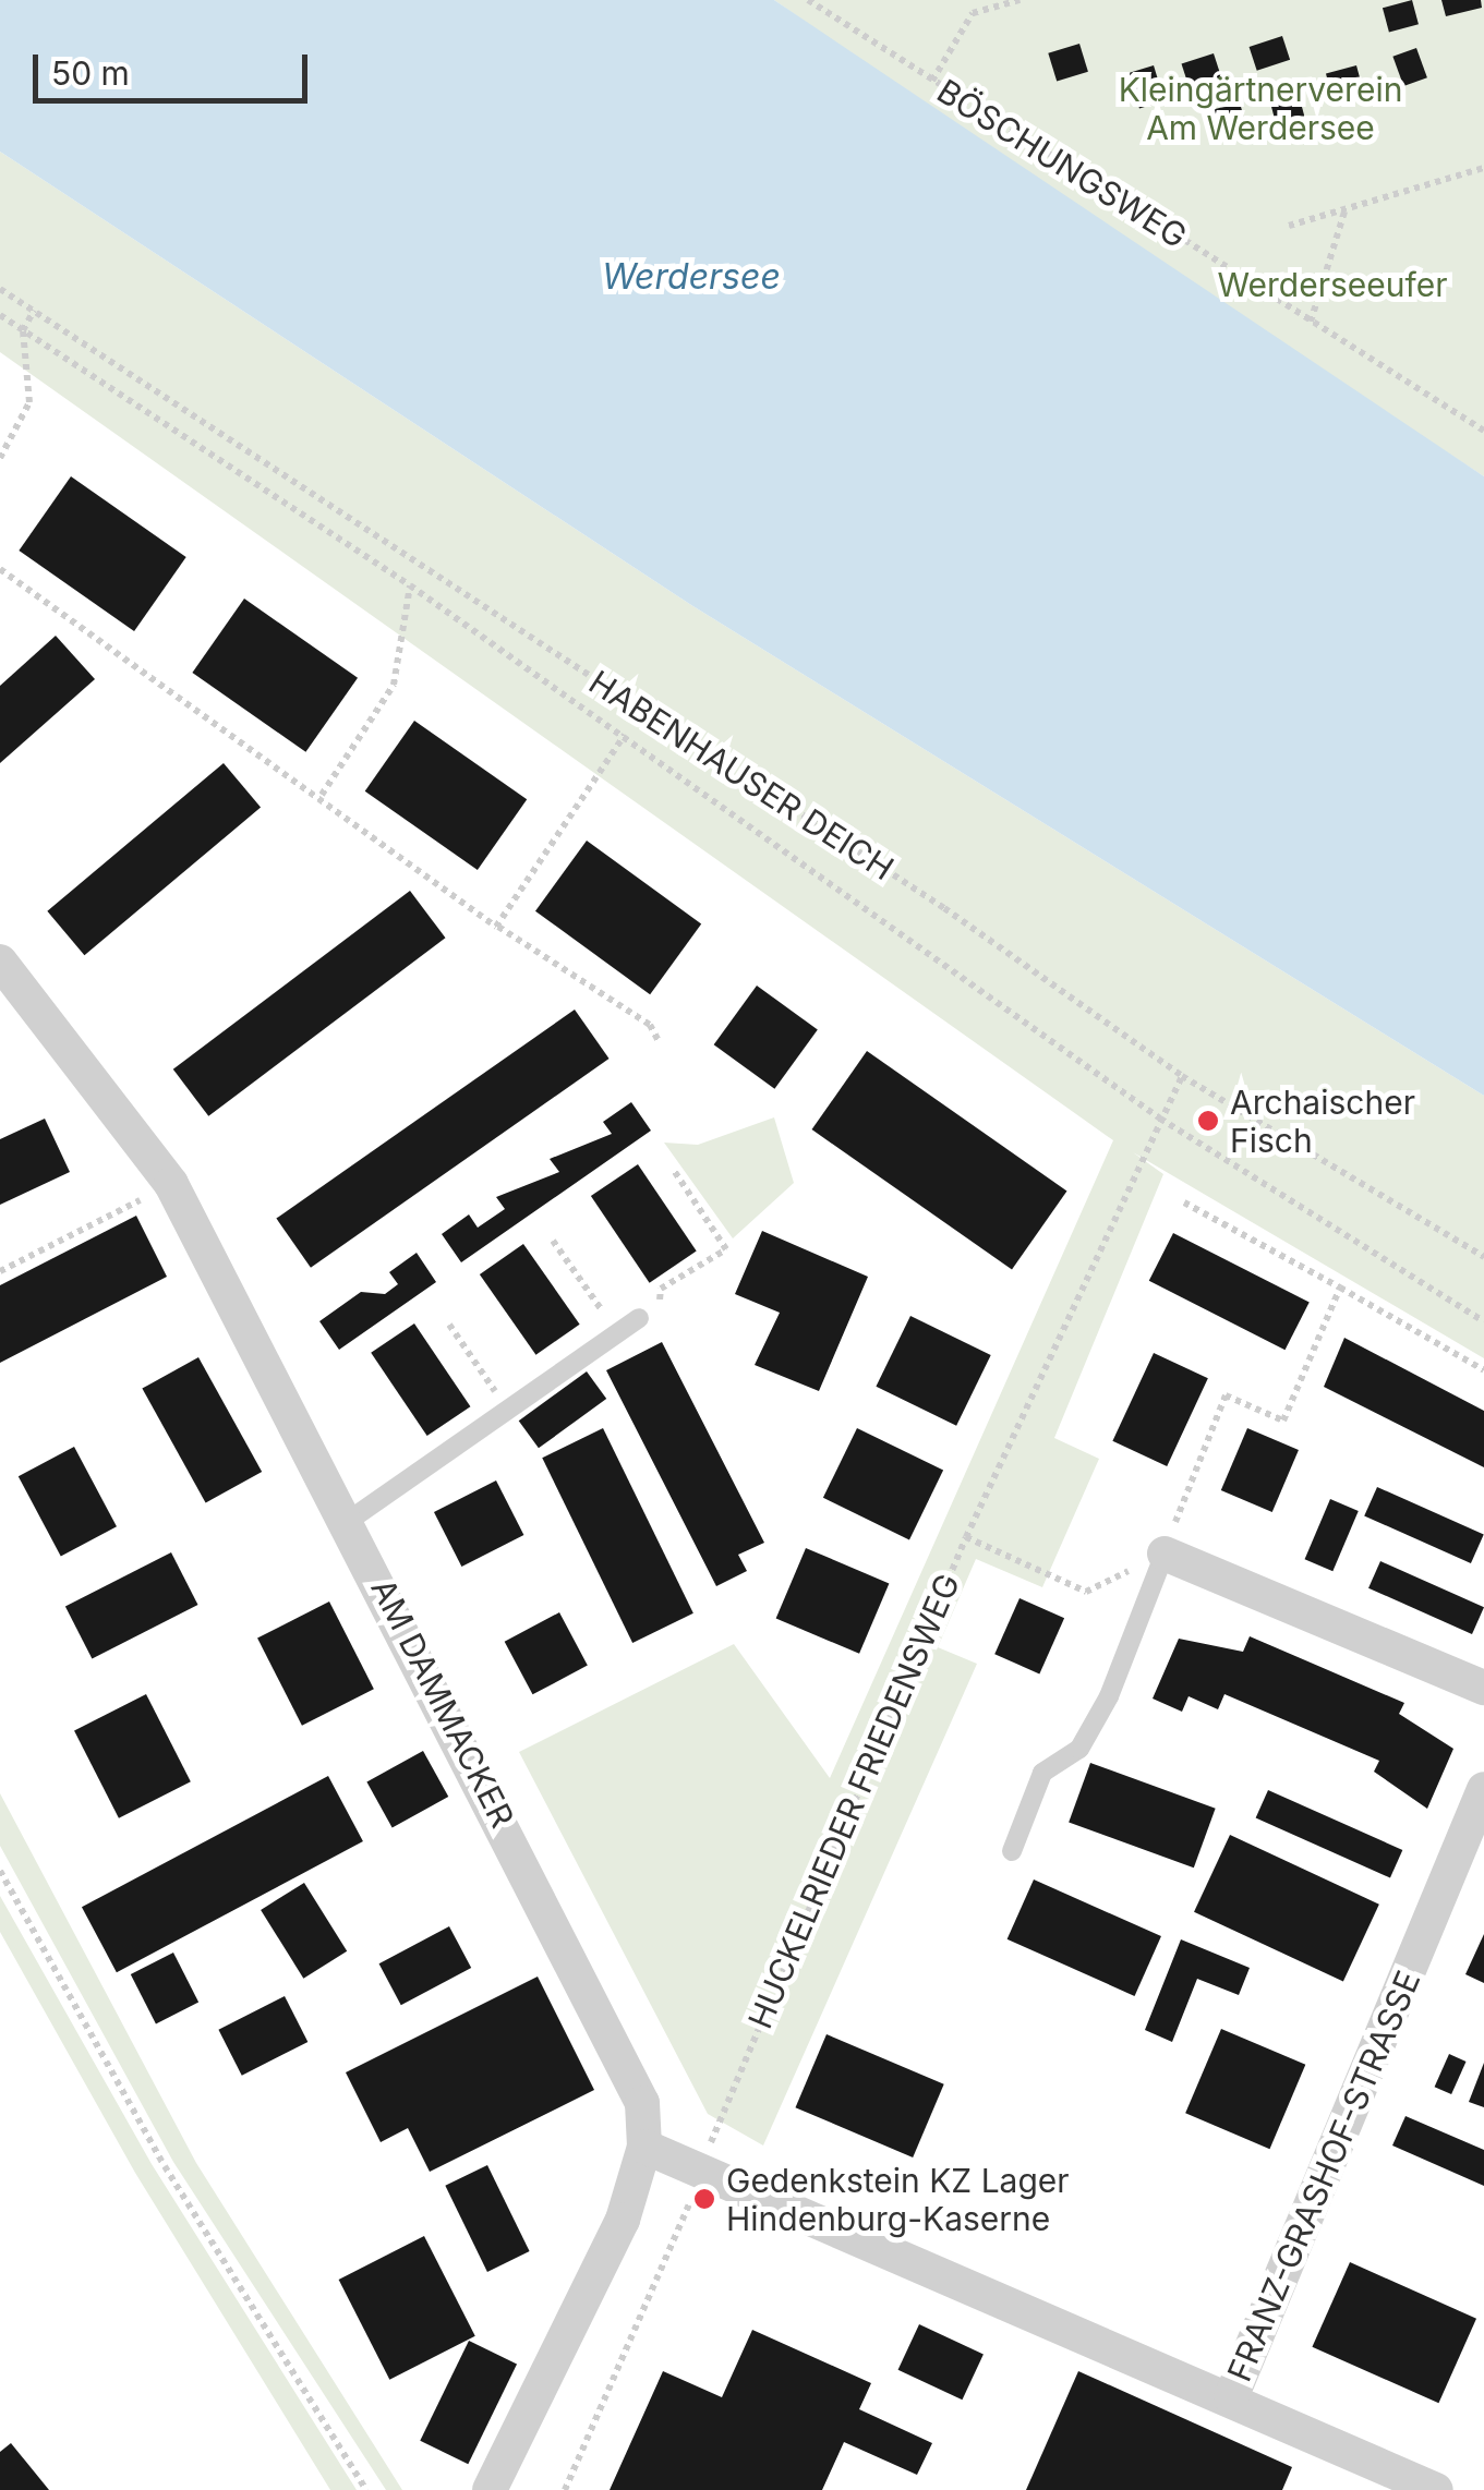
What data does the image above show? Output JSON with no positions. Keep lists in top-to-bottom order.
{
  "streets": {
    "street": ["AM DAMMACKER", "FRANZ-GRASHOF-STRASSE"],
    "path": ["BÖSCHUNGSWEG", "HABENHAUSER DEICH", "HUCKELRIEDER FRIEDENSWEG"]
  },
  "crossings": [
    ["HABENHAUSER DEICH", "HUCKELRIEDER FRIEDENSWEG"],
    ["AM DAMMACKER", "FRANZ-GRASHOF-STRASSE"],
    ["HUCKELRIEDER FRIEDENSWEG", "FRANZ-GRASHOF-STRASSE"]
  ],
  "water": ["Werdersee"],
  "parks": ["Kleingärtnerverein Am Werdersee", "Werderseeufer"],
  "places": ["Archaischer Fisch", "Gedenkstein KZ Lager Hindenburg-Kaserne"],
  "scale_bar": "50 m"
}
